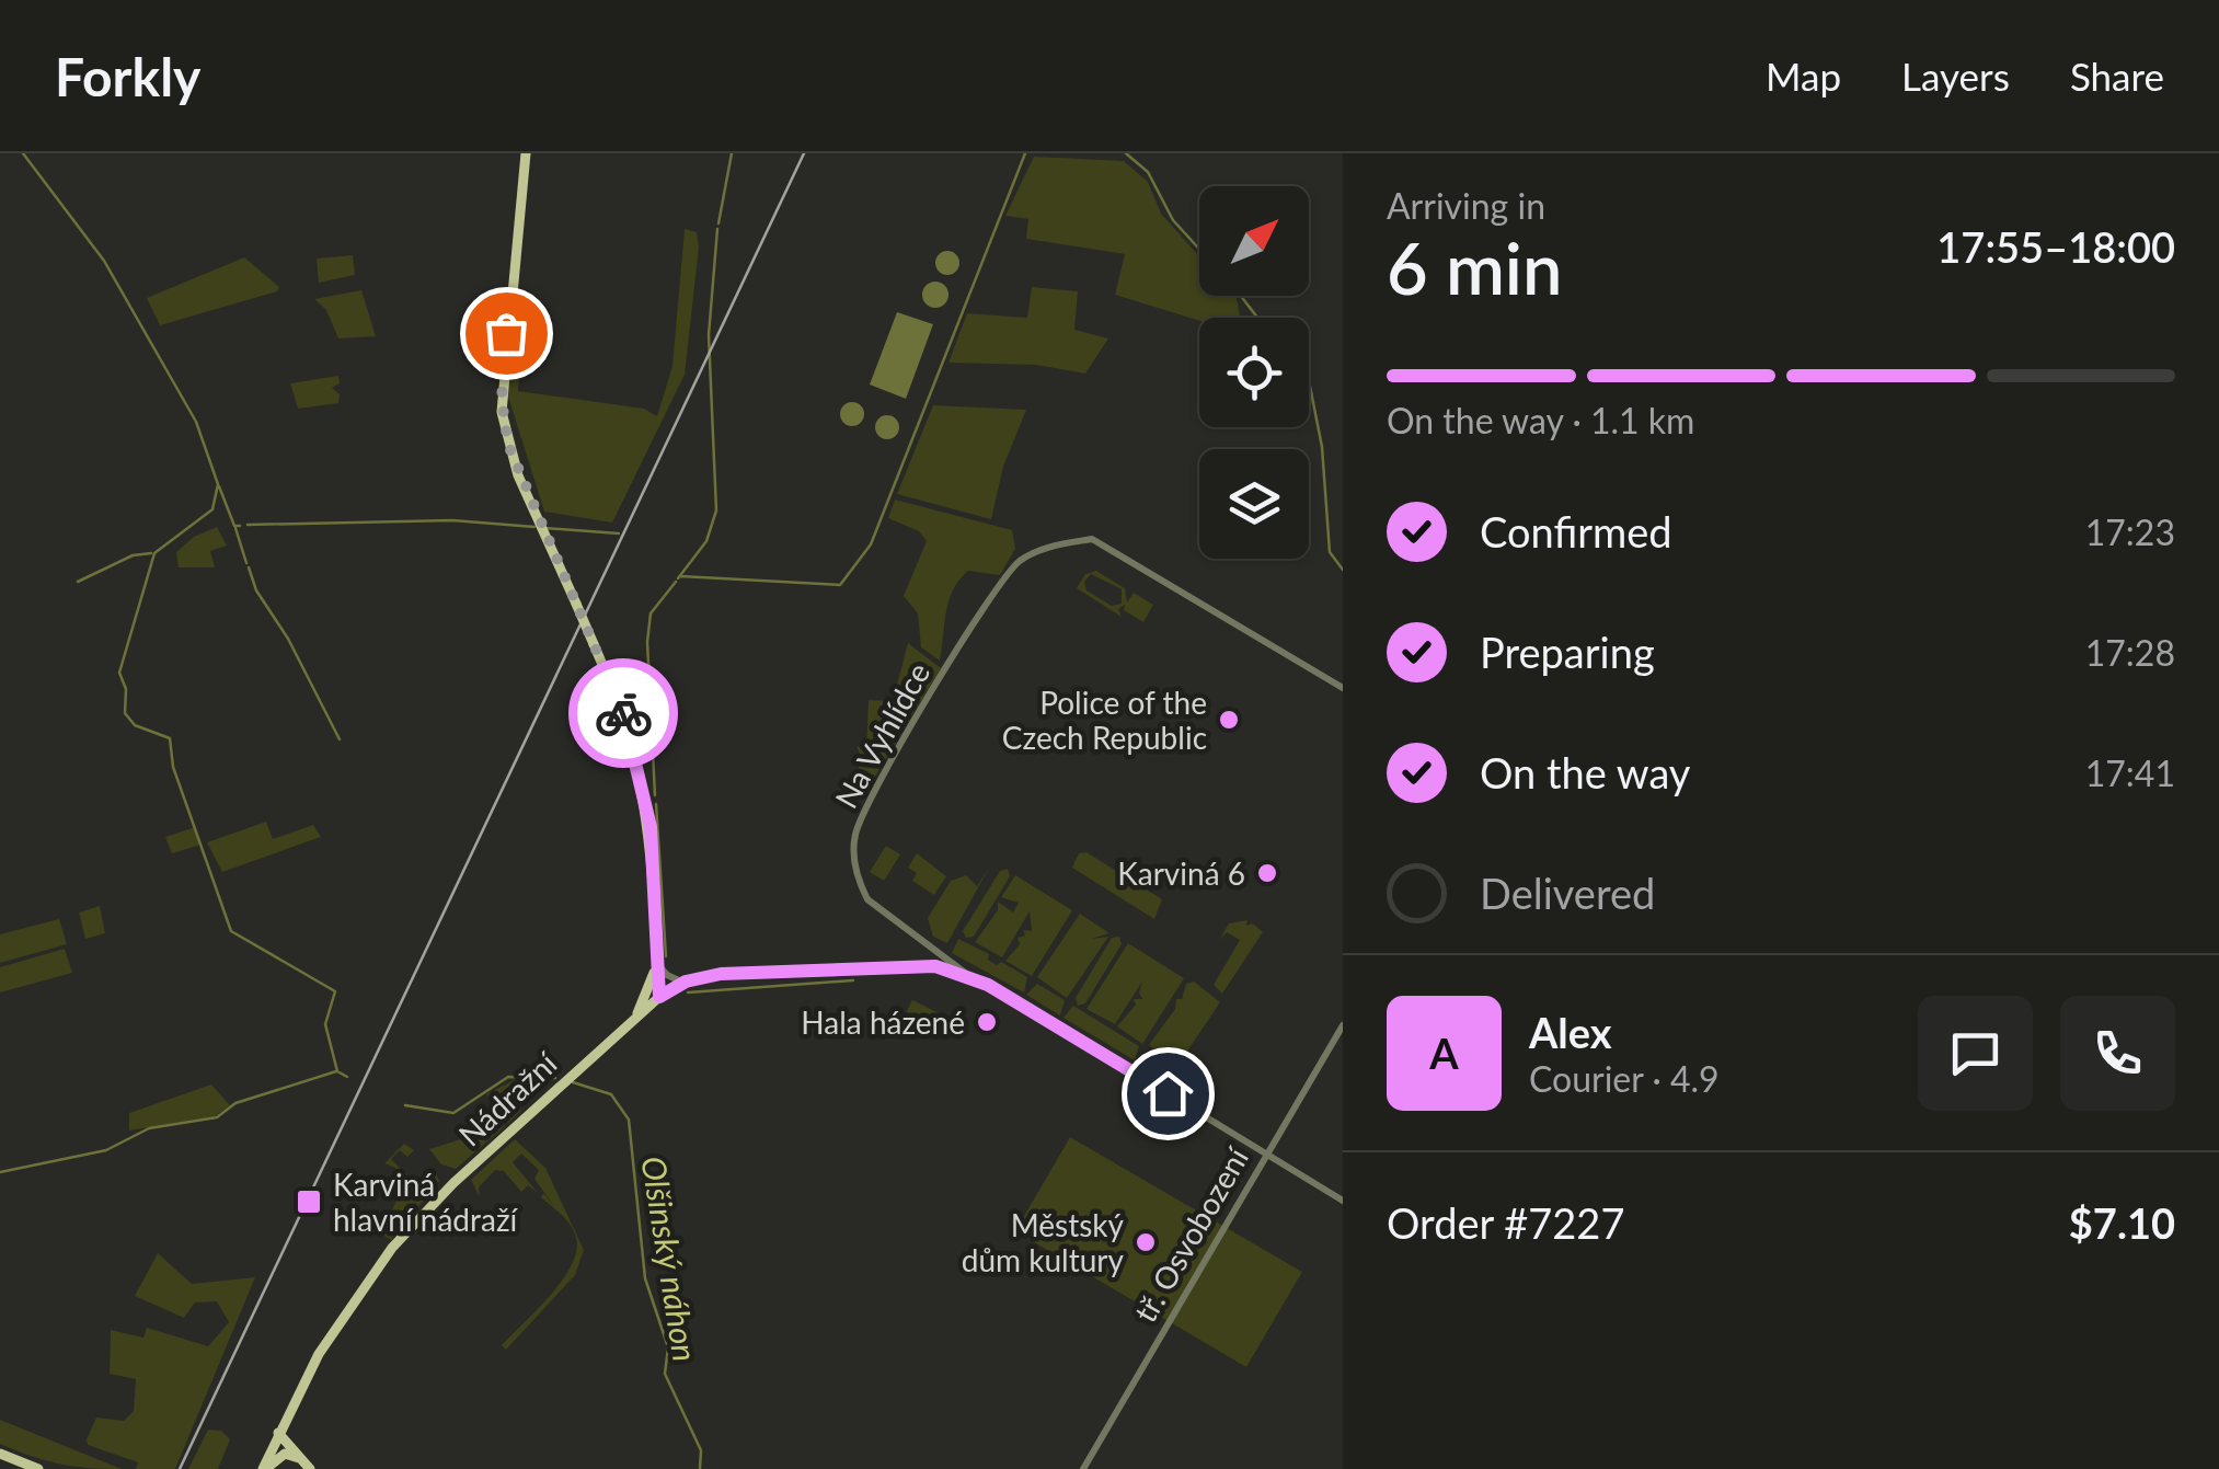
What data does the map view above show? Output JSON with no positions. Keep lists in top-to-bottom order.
{
  "streets": {
    "main road": ["Nádražní"],
    "street": ["Na Vyhlídce", "tř. Osvobození"]
  },
  "water": ["Olšinský náhon"],
  "places": {
    "other": [
      "Police of the Czech Republic",
      "Karviná 6",
      "Hala házené",
      "Městský dům kultury"
    ],
    "transit": ["Karviná hlavní nádraží"]
  },
  "north": "top right",
  "page": {
    "header": "Forkly",
    "nav": ["Map", "Layers", "Share"],
    "heading": ["6 min", "Arriving in", "17:55–18:00"],
    "panel": [
      "Alex",
      "Courier · 4.9",
      "Order #7227",
      "$7.10"
    ],
    "bar": "On the way · 1.1 km",
    "list": [
      ["Confirmed", "17:23"],
      ["Preparing", "17:28"],
      ["On the way", "17:41"],
      "Delivered"
    ],
    "round": "A"
  }
}
